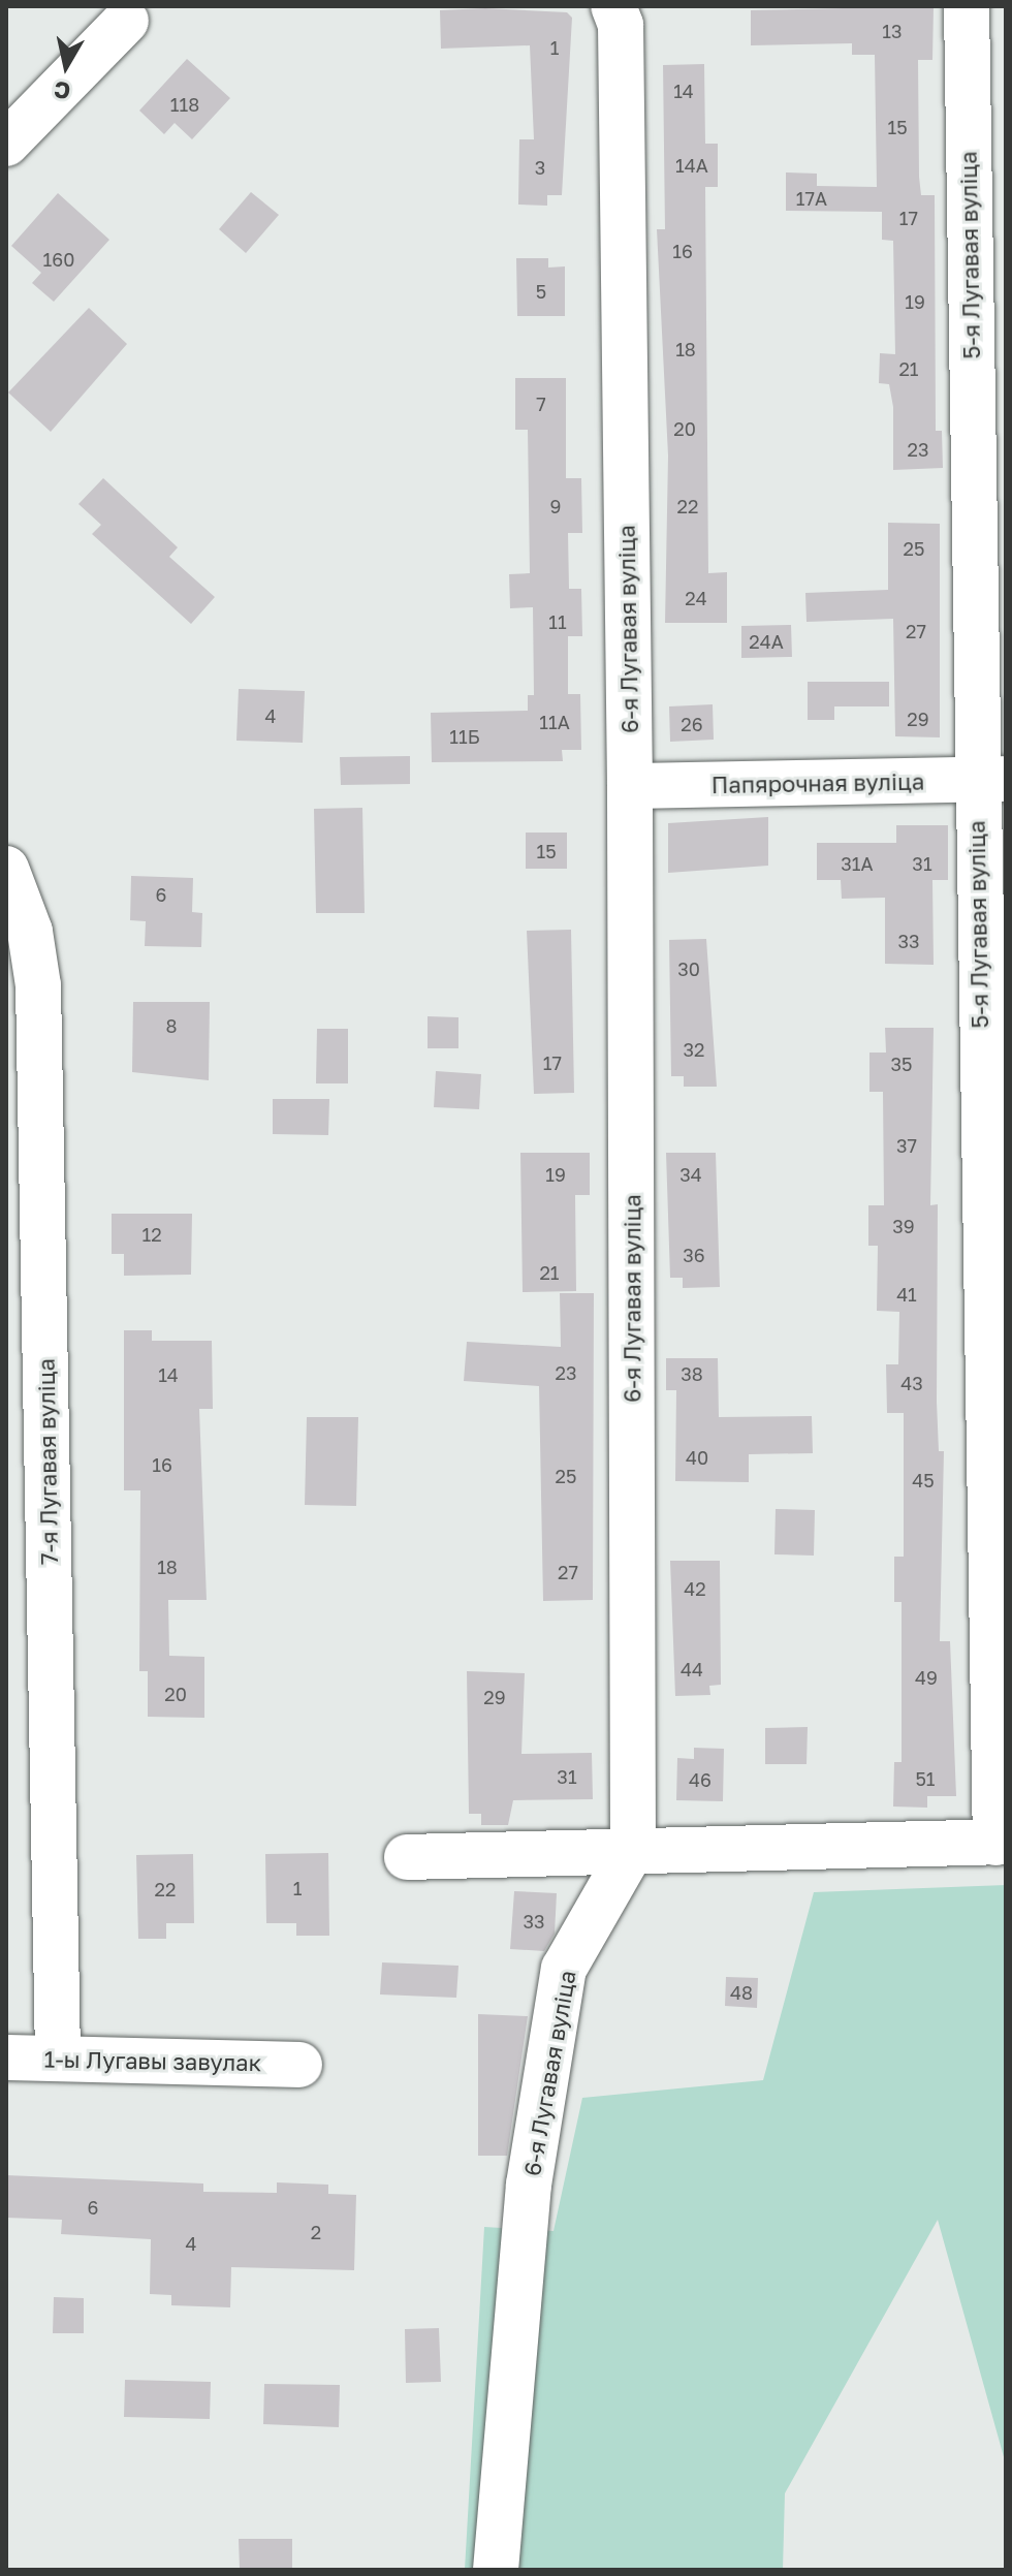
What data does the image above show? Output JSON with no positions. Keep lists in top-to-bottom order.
{
  "streets": {
    "street": [
      "5-я Лугавая вуліца",
      "6-я Лугавая вуліца",
      "Папярочная вуліца",
      "7-я Лугавая вуліца",
      "1-ы Лугавы завулак"
    ]
  },
  "crossings": [
    ["5-я Лугавая вуліца", "Папярочная вуліца"],
    ["6-я Лугавая вуліца", "Папярочная вуліца"],
    ["7-я Лугавая вуліца", "1-ы Лугавы завулак"]
  ],
  "house_numbers": [
    "13",
    "1",
    "14",
    "118",
    "15",
    "14А",
    "3",
    "17А",
    "17",
    "16",
    "160",
    "5",
    "19",
    "18",
    "21",
    "7",
    "20",
    "23",
    "9",
    "22",
    "25",
    "24",
    "11",
    "27",
    "24А",
    "4",
    "29",
    "11А",
    "26",
    "11Б",
    "15",
    "31А",
    "31",
    "6",
    "33",
    "30",
    "8",
    "32",
    "17",
    "35",
    "37",
    "19",
    "34",
    "39",
    "12",
    "36",
    "21",
    "41",
    "23",
    "38",
    "14",
    "43",
    "40",
    "16",
    "25",
    "45",
    "18",
    "27",
    "42",
    "44",
    "49",
    "20",
    "29",
    "31",
    "51",
    "46",
    "1",
    "22",
    "33",
    "48",
    "6",
    "2",
    "4"
  ],
  "north": "bottom"
}
